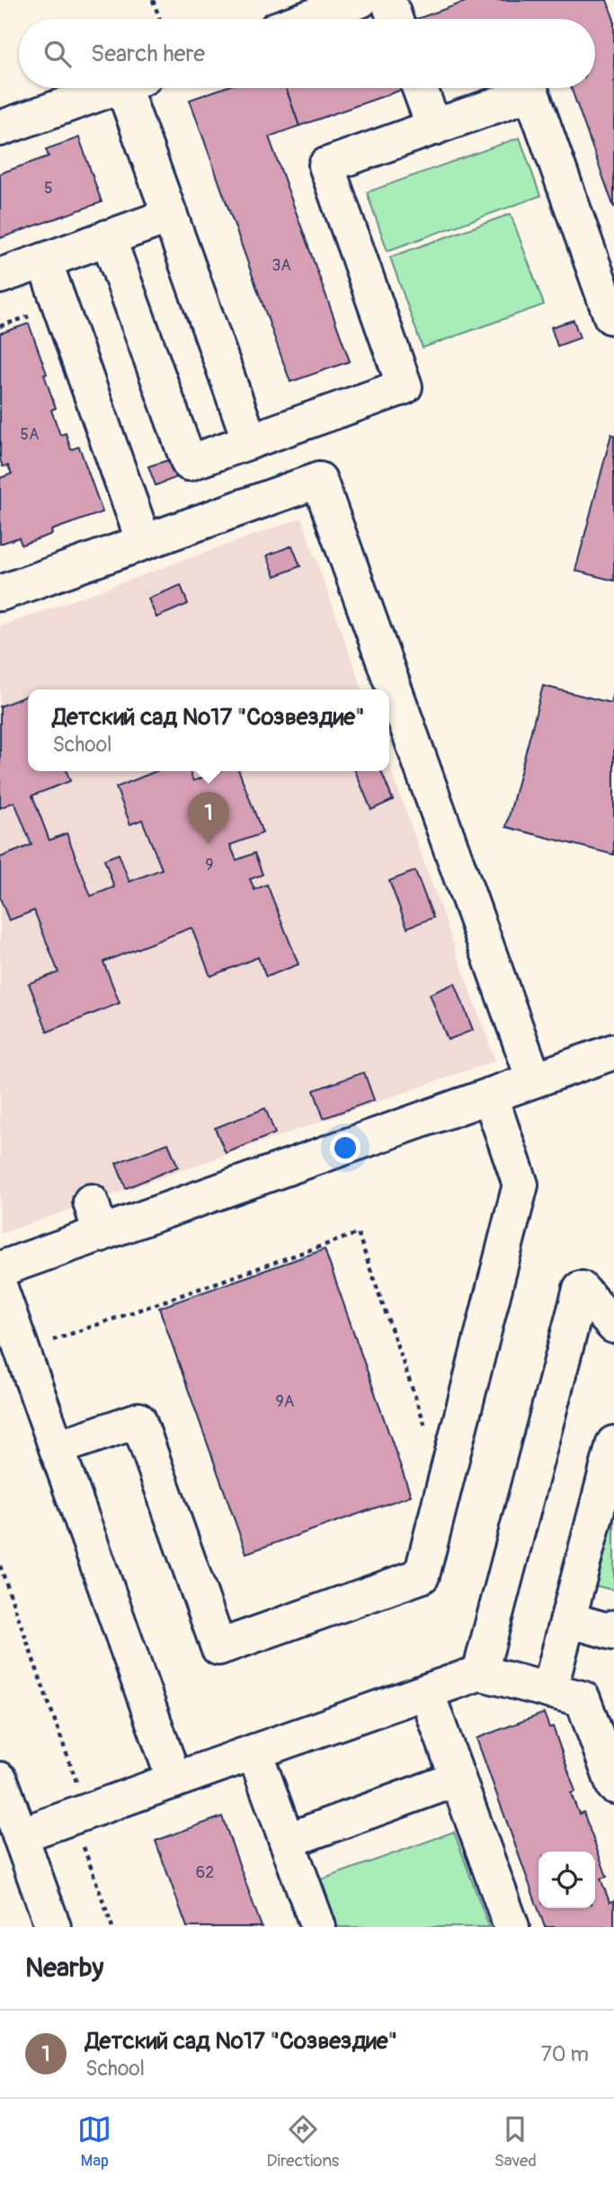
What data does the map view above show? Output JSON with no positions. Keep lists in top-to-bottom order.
{
  "house_numbers": [
    "5",
    "3А",
    "5А",
    "9",
    "9А",
    "62"
  ],
  "page": {
    "search": "Search here",
    "popup": ["Детский сад №17 \"Созвездие\"", "School"],
    "pins": "1",
    "heading": "Nearby",
    "list": [
      {
        "mark": "1",
        "name": "Детский сад №17 \"Созвездие\"",
        "note": "School",
        "value": "70 m"
      }
    ],
    "nav": ["Map", "Directions", "Saved"]
  }
}
